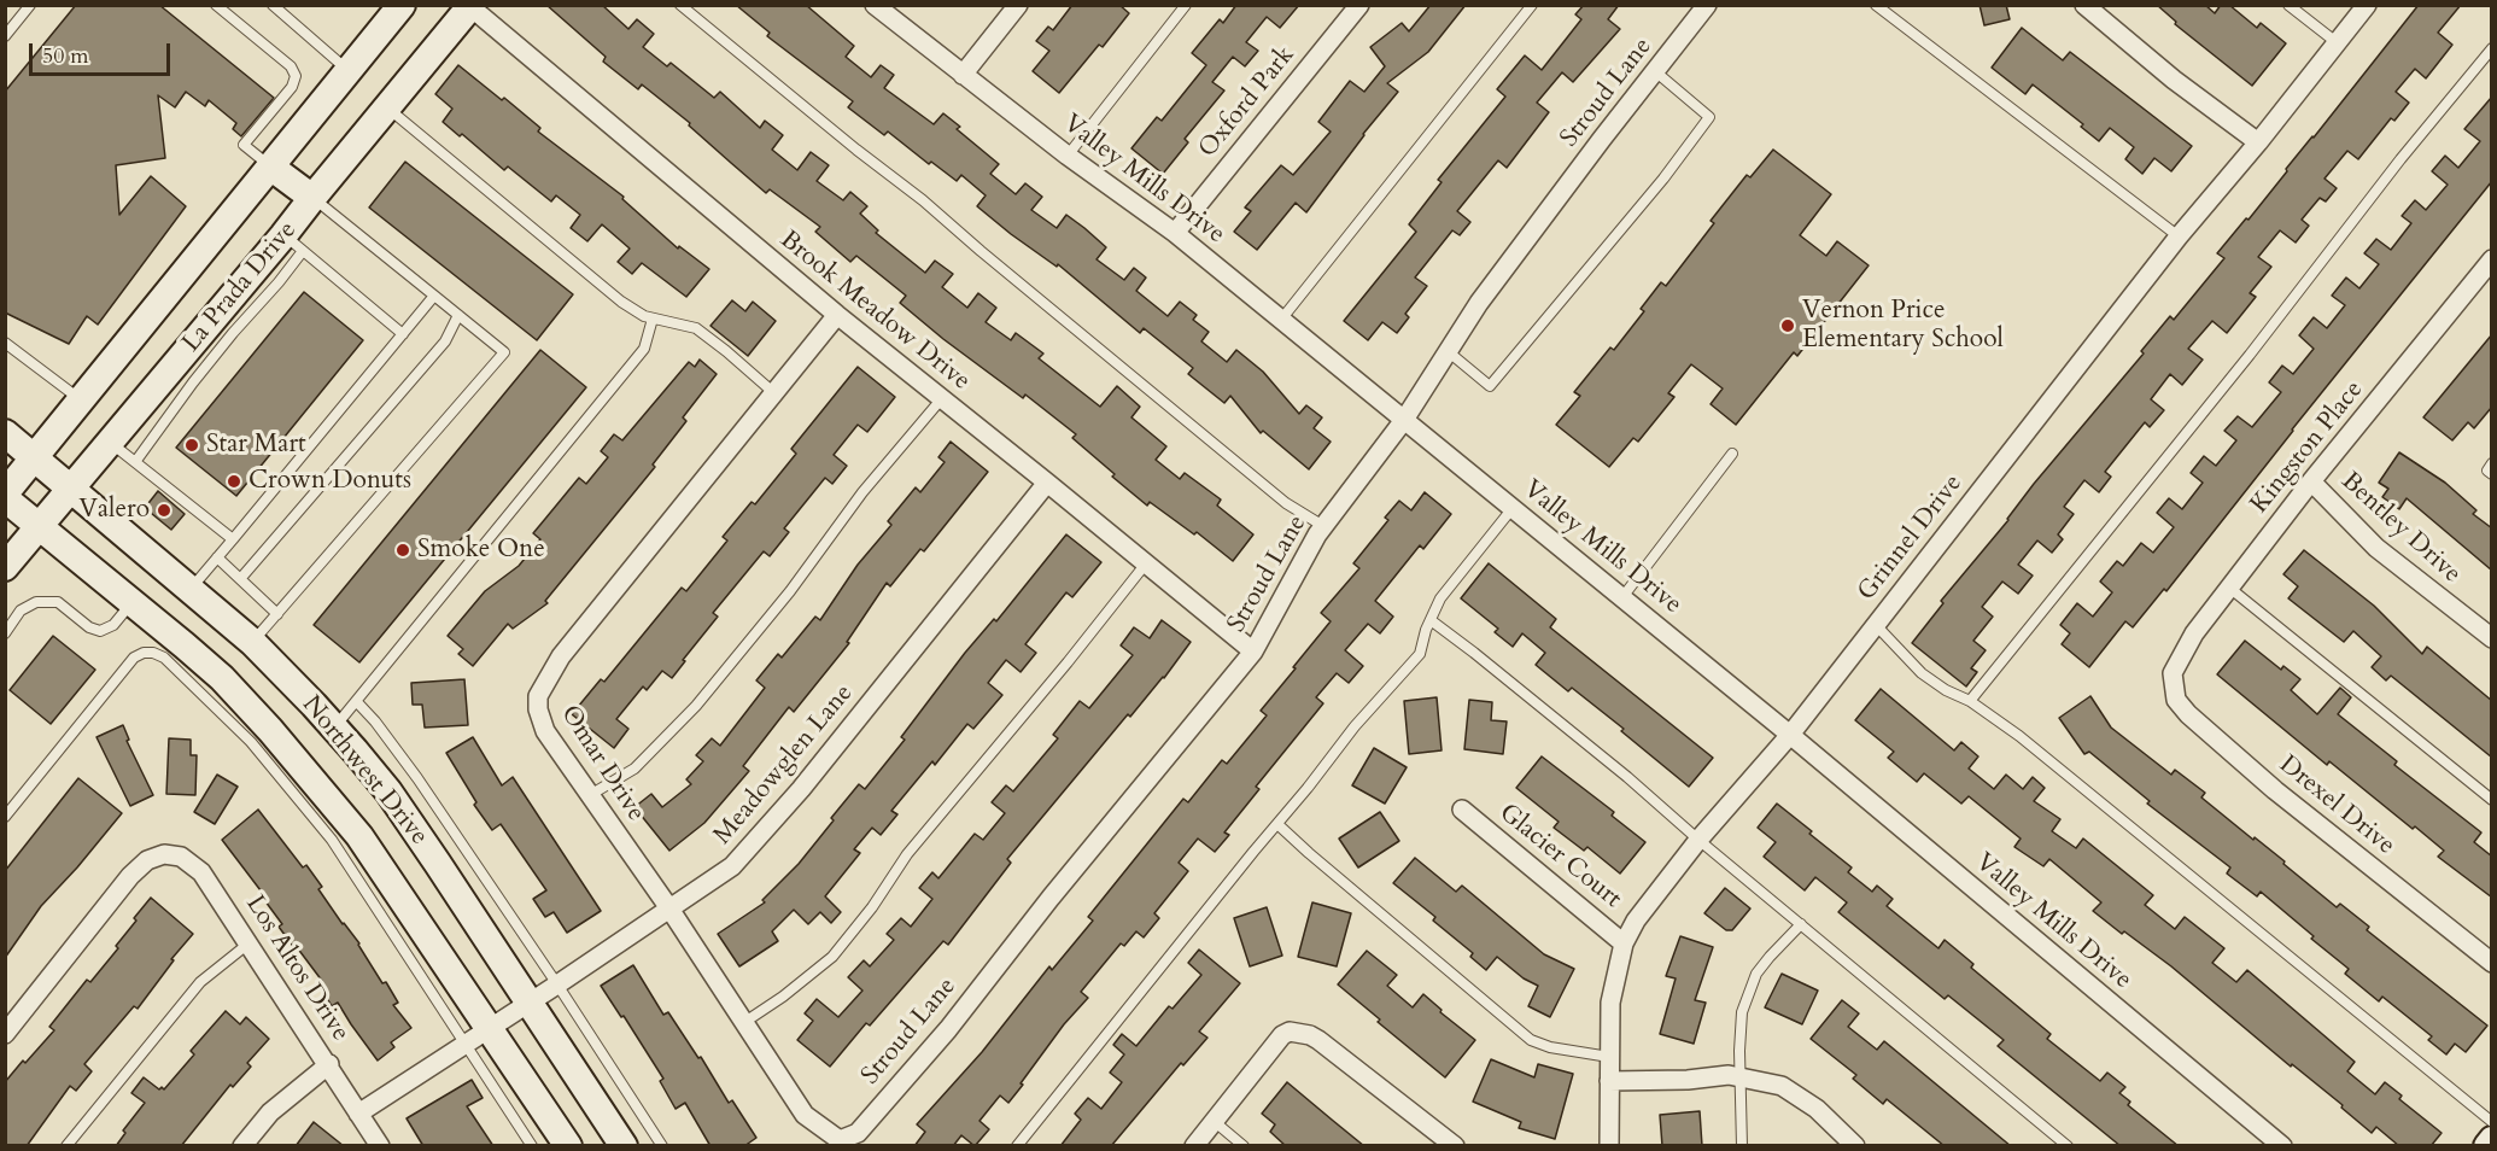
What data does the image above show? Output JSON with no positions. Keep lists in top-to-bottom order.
{
  "streets": {
    "main road": ["La Prada Drive", "Northwest Drive"],
    "street": [
      "Stroud Lane",
      "Oxford Park",
      "Valley Mills Drive",
      "Brook Meadow Drive",
      "Kingston Place",
      "Bentley Drive",
      "Grinnel Drive",
      "Omar Drive",
      "Meadowglen Lane",
      "Drexel Drive",
      "Glacier Court",
      "Los Altos Drive"
    ]
  },
  "crossings": [
    ["Stroud Lane", "Valley Mills Drive"],
    ["Stroud Lane", "Brook Meadow Drive"],
    ["Stroud Lane", "Omar Drive"],
    ["Oxford Park", "Valley Mills Drive"],
    ["Valley Mills Drive", "Grinnel Drive"],
    ["La Prada Drive", "Brook Meadow Drive"],
    ["La Prada Drive", "Northwest Drive"],
    ["Brook Meadow Drive", "Omar Drive"],
    ["Brook Meadow Drive", "Meadowglen Lane"],
    ["Kingston Place", "Bentley Drive"],
    ["Kingston Place", "Drexel Drive"],
    ["Grinnel Drive", "Glacier Court"],
    ["Omar Drive", "Meadowglen Lane"],
    ["Meadowglen Lane", "Northwest Drive"],
    ["Meadowglen Lane", "Los Altos Drive"]
  ],
  "places": [
    "Vernon Price Elementary School",
    "Star Mart",
    "Crown Donuts",
    "Valero",
    "Smoke One"
  ],
  "scale_bar": "50 m"
}
